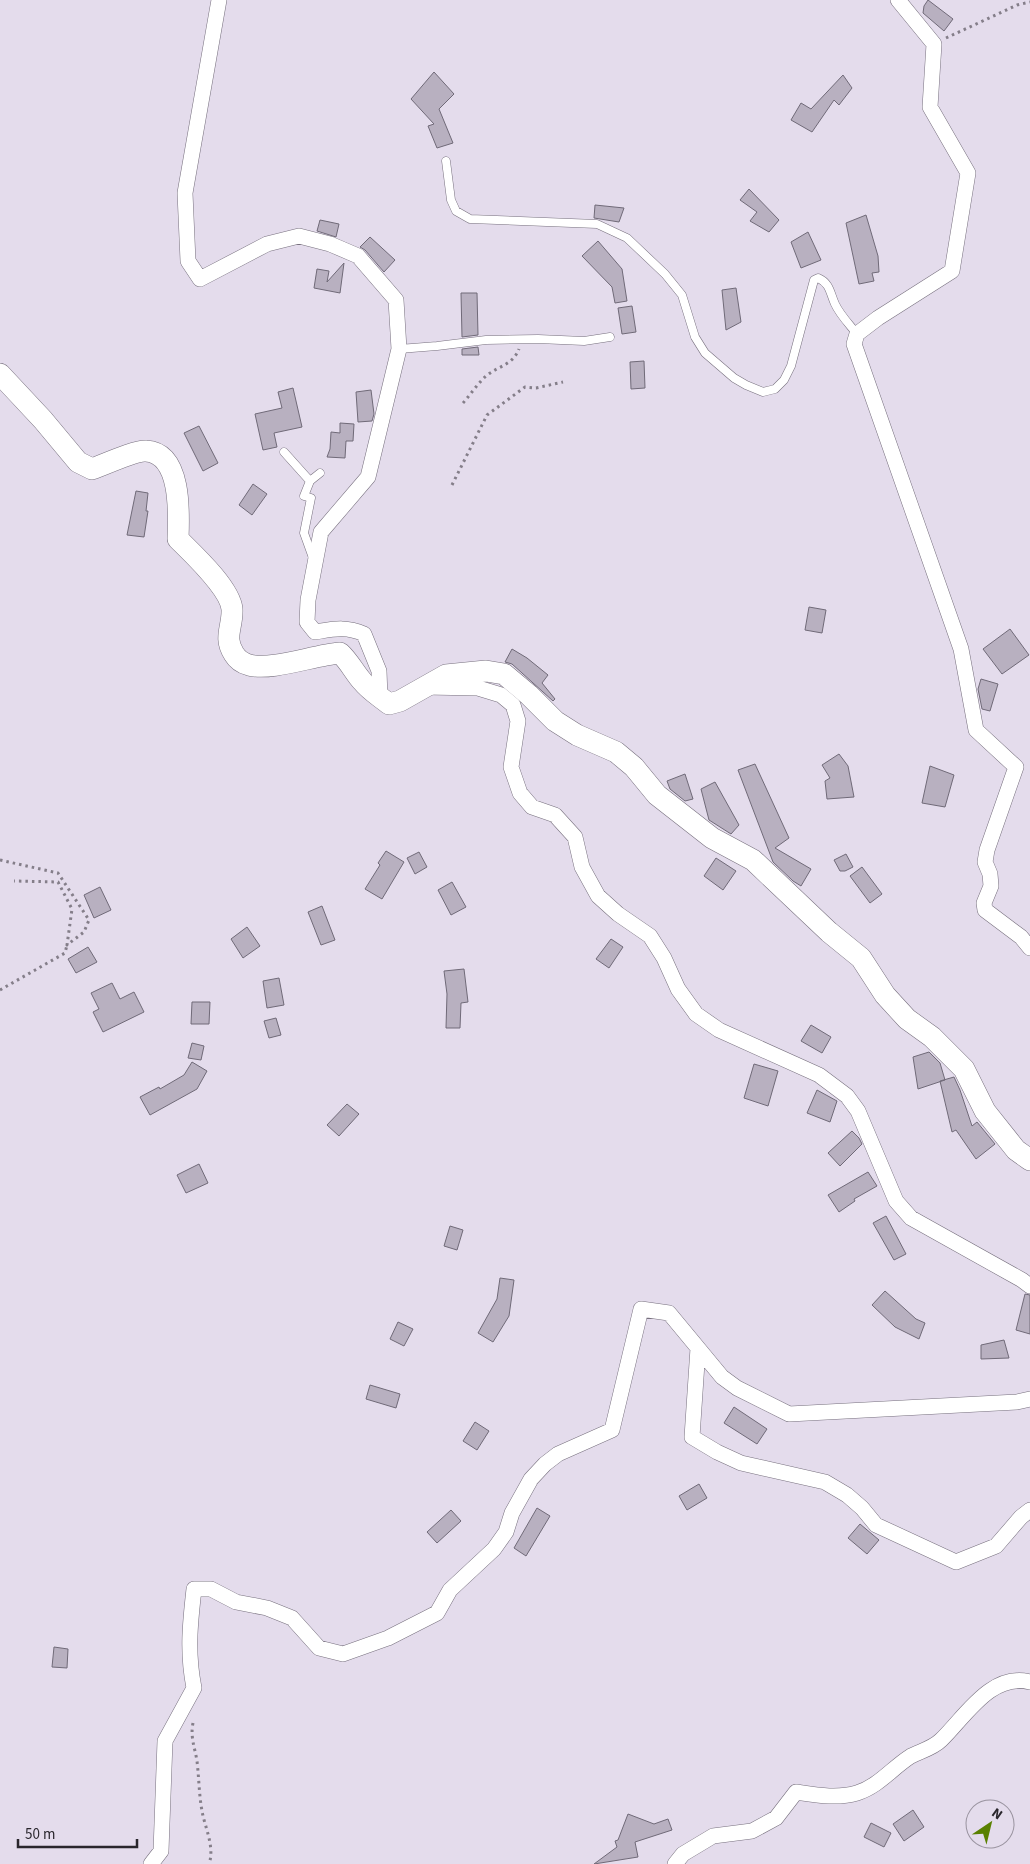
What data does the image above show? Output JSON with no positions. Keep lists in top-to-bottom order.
{
  "scale_bar": "50 m",
  "north": "top right"
}
